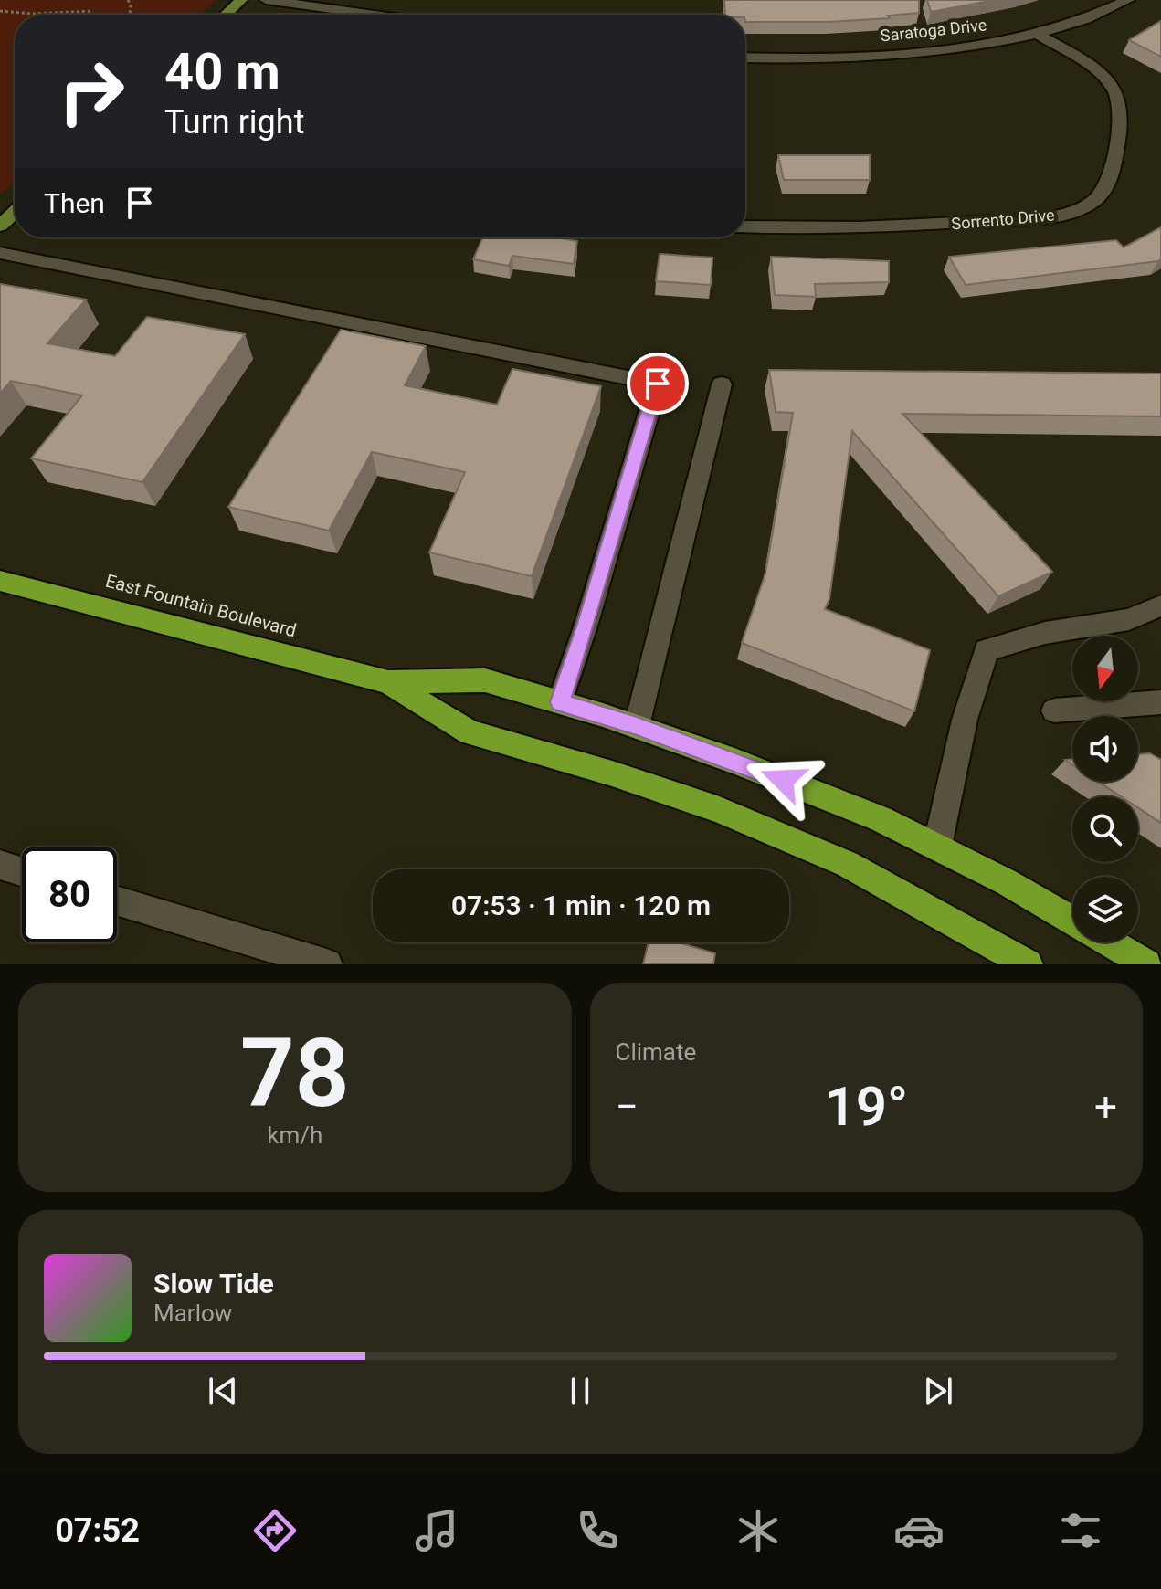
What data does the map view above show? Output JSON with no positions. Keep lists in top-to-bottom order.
{
  "streets": {
    "highway": ["East Fountain Boulevard"],
    "street": ["Saratoga Drive", "Sorrento Drive"]
  },
  "crossings": [
    ["Saratoga Drive", "Sorrento Drive"]
  ],
  "north": "bottom",
  "page": {
    "turn": ["40 m", "Turn right"],
    "then": "Then",
    "limit": "80",
    "trip": "07:53 · 1 min · 120 m",
    "tile": [
      ["78", "km/h"],
      "Climate"
    ],
    "heat": ["−", "19°", "+"],
    "song": ["Slow Tide", "Marlow"],
    "tabs": "07:52"
  }
}
